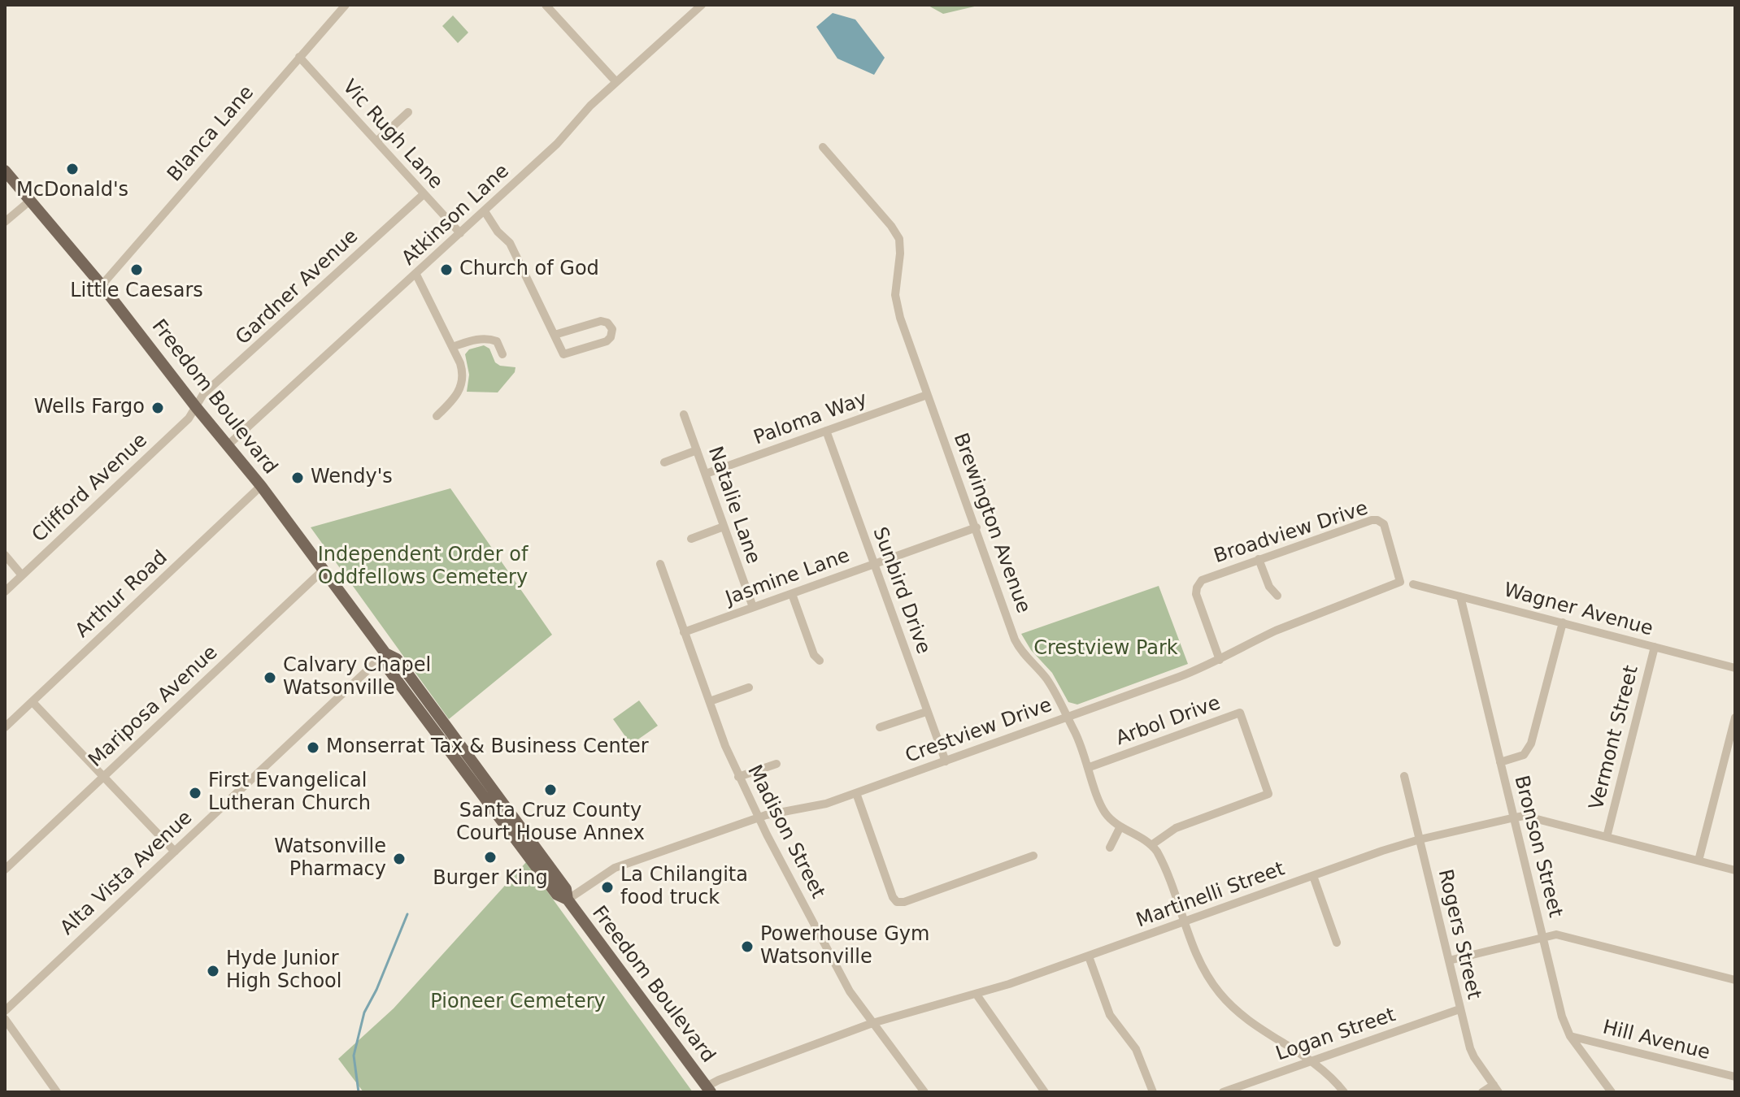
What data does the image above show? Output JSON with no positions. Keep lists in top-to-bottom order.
{
  "streets": {
    "main road": ["Freedom Boulevard"],
    "street": [
      "Blanca Lane",
      "Vic Rugh Lane",
      "Atkinson Lane",
      "Gardner Avenue",
      "Paloma Way",
      "Clifford Avenue",
      "Natalie Lane",
      "Brewington Avenue",
      "Broadview Drive",
      "Jasmine Lane",
      "Sunbird Drive",
      "Arthur Road",
      "Wagner Avenue",
      "Mariposa Avenue",
      "Arbol Drive",
      "Crestview Drive",
      "Vermont Street",
      "Madison Street",
      "Bronson Street",
      "Alta Vista Avenue",
      "Martinelli Street",
      "Rogers Street",
      "Logan Street",
      "Hill Avenue"
    ]
  },
  "crossings": [
    ["Blanca Lane", "Vic Rugh Lane"],
    ["Blanca Lane", "Freedom Boulevard"],
    ["Vic Rugh Lane", "Atkinson Lane"],
    ["Vic Rugh Lane", "Gardner Avenue"],
    ["Atkinson Lane", "Freedom Boulevard"],
    ["Gardner Avenue", "Freedom Boulevard"],
    ["Gardner Avenue", "Clifford Avenue"],
    ["Freedom Boulevard", "Clifford Avenue"],
    ["Freedom Boulevard", "Arthur Road"],
    ["Freedom Boulevard", "Mariposa Avenue"],
    ["Freedom Boulevard", "Crestview Drive"],
    ["Freedom Boulevard", "Alta Vista Avenue"],
    ["Freedom Boulevard", "Martinelli Street"],
    ["Paloma Way", "Natalie Lane"],
    ["Paloma Way", "Brewington Avenue"],
    ["Paloma Way", "Sunbird Drive"],
    ["Natalie Lane", "Jasmine Lane"],
    ["Brewington Avenue", "Jasmine Lane"],
    ["Brewington Avenue", "Arbol Drive"],
    ["Brewington Avenue", "Crestview Drive"],
    ["Broadview Drive", "Crestview Drive"],
    ["Jasmine Lane", "Sunbird Drive"],
    ["Jasmine Lane", "Madison Street"],
    ["Sunbird Drive", "Crestview Drive"],
    ["Wagner Avenue", "Vermont Street"],
    ["Wagner Avenue", "Bronson Street"],
    ["Crestview Drive", "Madison Street"],
    ["Vermont Street", "Martinelli Street"],
    ["Madison Street", "Martinelli Street"],
    ["Bronson Street", "Martinelli Street"],
    ["Bronson Street", "Hill Avenue"],
    ["Martinelli Street", "Rogers Street"],
    ["Rogers Street", "Logan Street"]
  ],
  "parks": ["Independent Order of Oddfellows Cemetery", "Crestview Park", "Pioneer Cemetery"],
  "places": [
    "McDonald's",
    "Little Caesars",
    "Church of God",
    "Wells Fargo",
    "Wendy's",
    "Calvary Chapel Watsonville",
    "Monserrat Tax & Business Center",
    "Santa Cruz County Court House Annex",
    "First Evangelical Lutheran Church",
    "Burger King",
    "Watsonville Pharmacy",
    "La Chilangita food truck",
    "Powerhouse Gym Watsonville",
    "Hyde Junior High School"
  ]
}
